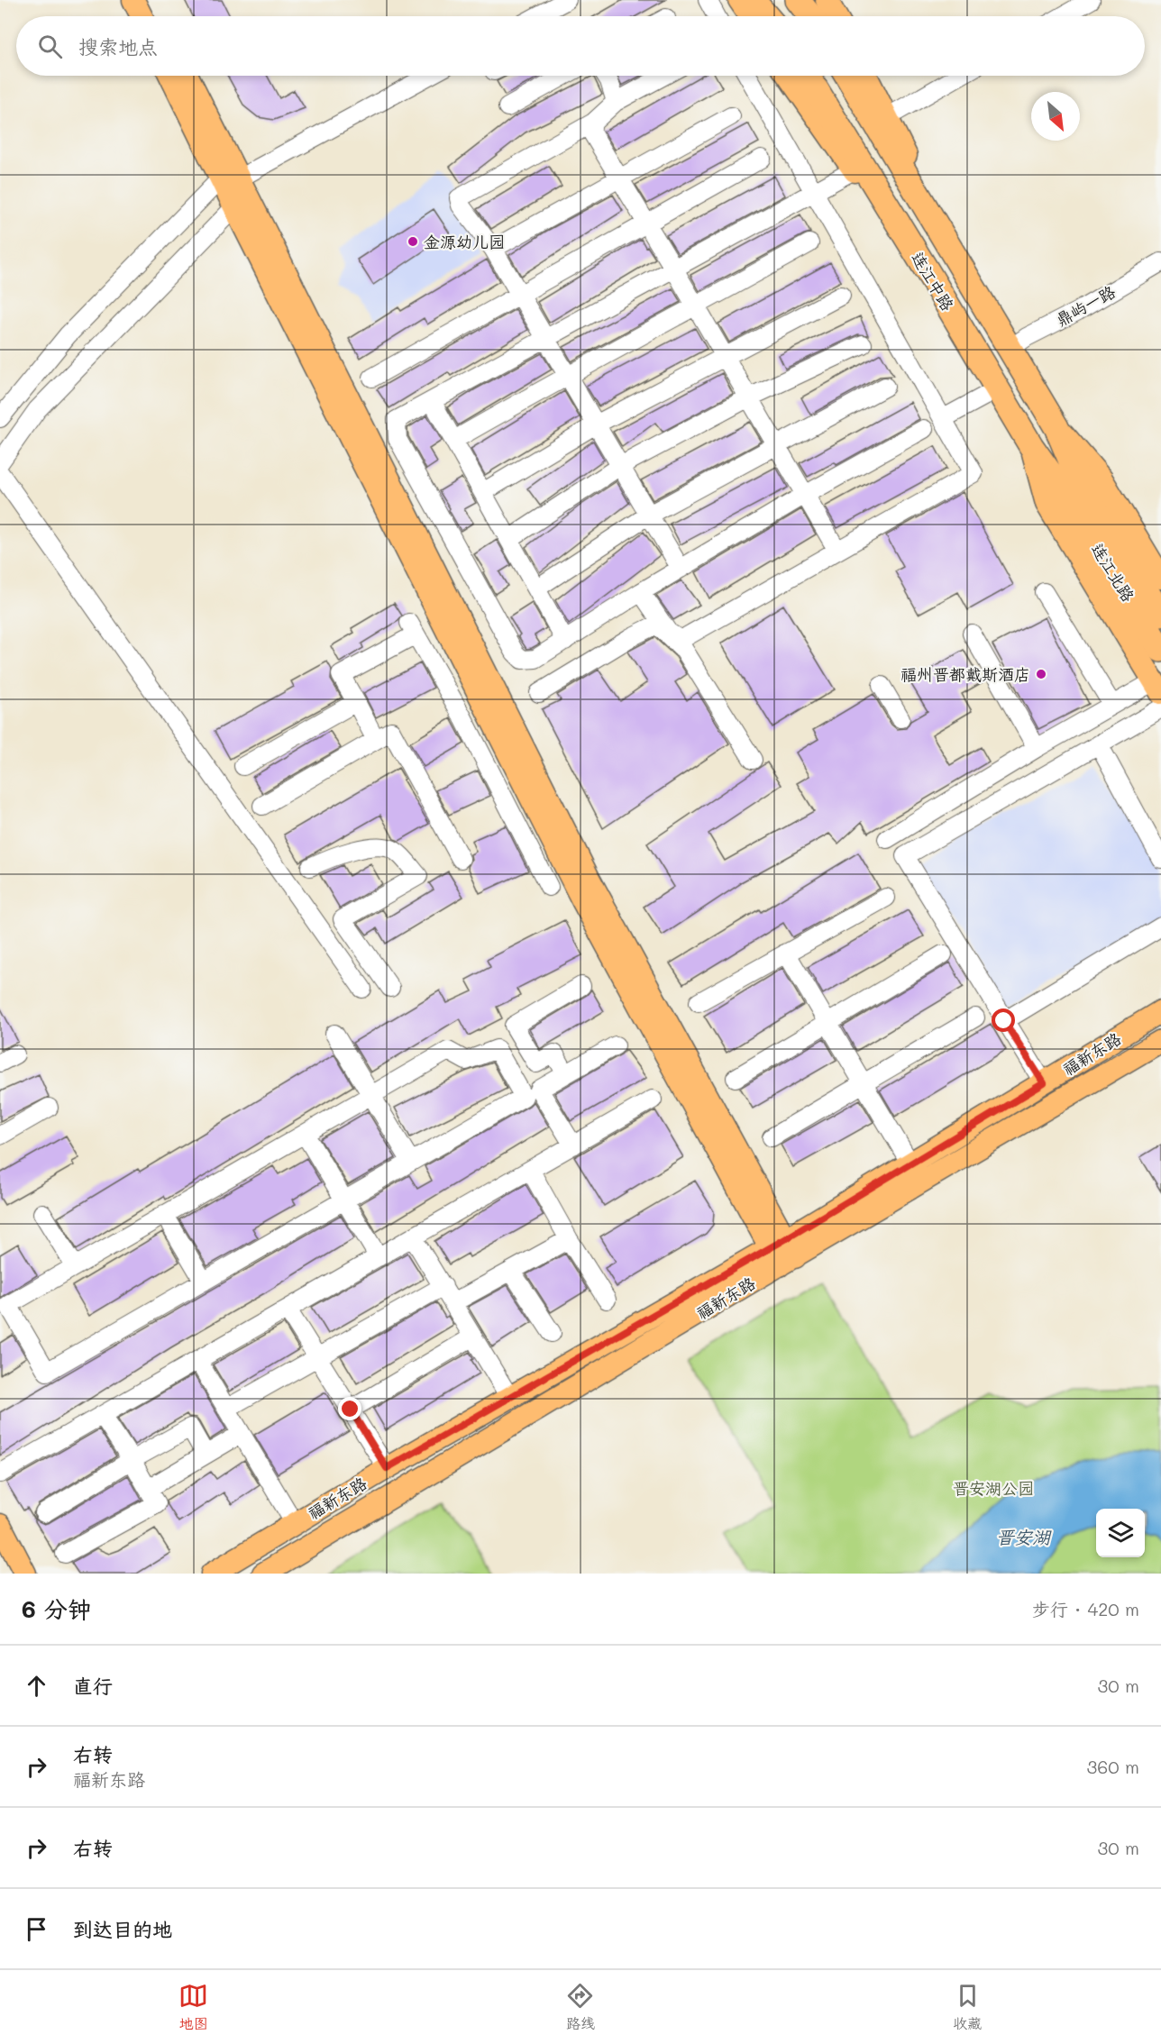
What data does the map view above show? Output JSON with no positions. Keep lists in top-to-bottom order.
{
  "streets": {
    "highway": ["连江中路", "连江北路"],
    "main road": ["福新东路"],
    "street": ["鼎屿一路"]
  },
  "crossings": [
    ["连江中路", "鼎屿一路"],
    ["连江中路", "连江北路"]
  ],
  "water": ["晋安湖"],
  "parks": ["晋安湖公园"],
  "places": ["金源幼儿园", "福州晋都戴斯酒店"],
  "north": "bottom right",
  "page": {
    "search": "搜索地点",
    "heading": ["6 分钟", "步行 · 420 m"],
    "list": [
      ["直行", "30 m"],
      ["右转", "福新东路", "360 m"],
      ["右转", "30 m"],
      "到达目的地"
    ],
    "nav": ["地图", "路线", "收藏"]
  }
}
